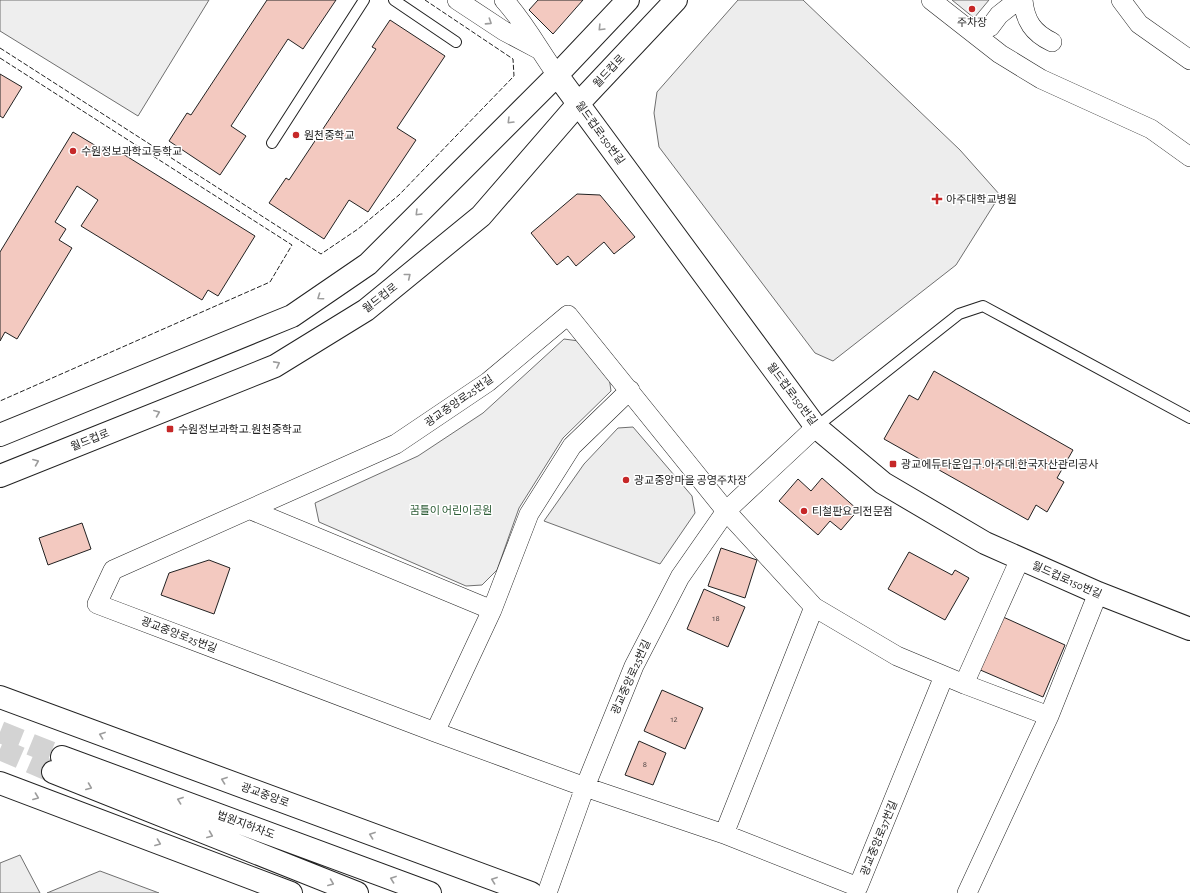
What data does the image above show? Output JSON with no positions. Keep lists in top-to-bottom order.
{
  "streets": {
    "street": [
      "월드컵로",
      "월드컵로150번길",
      "광교중앙로25번길",
      "광교중앙로",
      "법원지하차도",
      "광교중앙로37번길"
    ]
  },
  "crossings": [
    ["월드컵로", "월드컵로150번길"],
    ["월드컵로150번길", "광교중앙로25번길"],
    ["광교중앙로25번길", "광교중앙로37번길"]
  ],
  "parks": ["꿈틀이 어린이공원"],
  "places": {
    "other": [
      "주차장",
      "원천중학교",
      "수원정보과학고등학교",
      "광교중앙마을 공영주차장",
      "티철판요리전문점"
    ],
    "health": ["아주대학교병원"],
    "transit": ["수원정보과학고.원천중학교", "광교에듀타운입구.아주대.한국자산관리공사"]
  },
  "house_numbers": ["18", "12", "8"]
}
